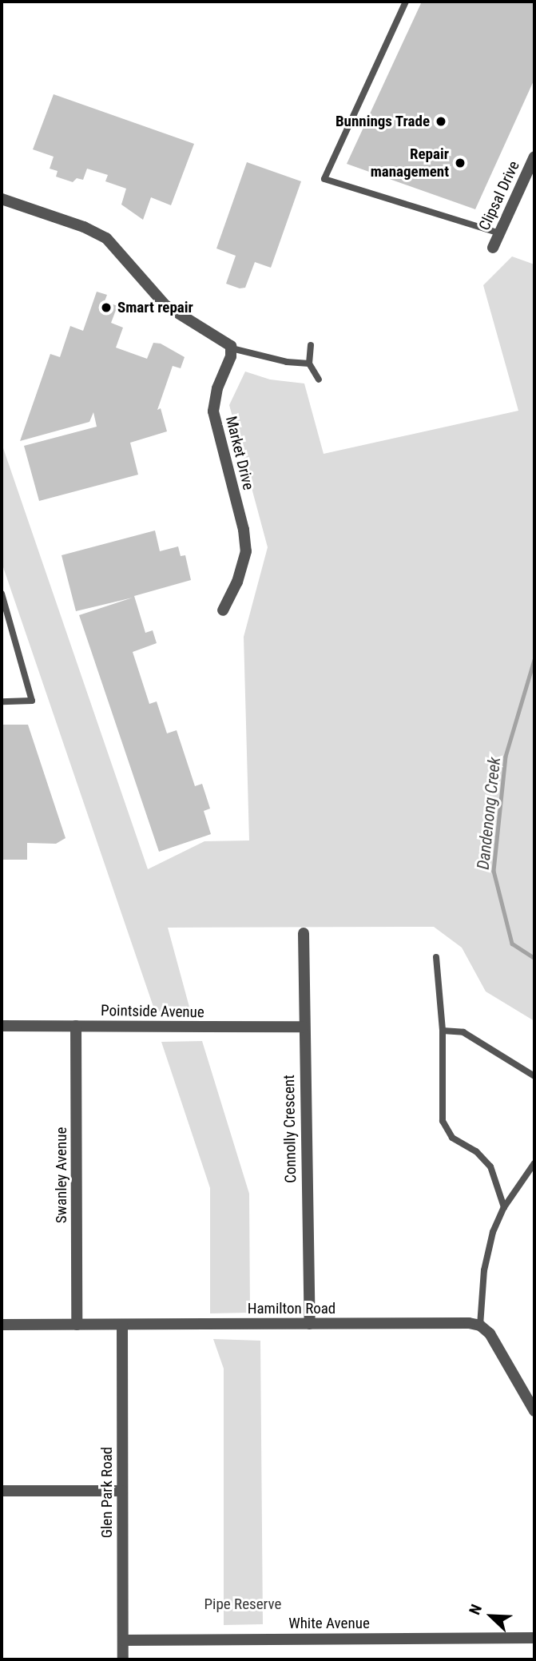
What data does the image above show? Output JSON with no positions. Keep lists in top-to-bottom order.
{
  "streets": {
    "street": [
      "Clipsal Drive",
      "Market Drive",
      "Pointside Avenue",
      "Connolly Crescent",
      "Swanley Avenue",
      "Hamilton Road",
      "Glen Park Road",
      "White Avenue"
    ]
  },
  "crossings": [
    ["Pointside Avenue", "Connolly Crescent"],
    ["Pointside Avenue", "Swanley Avenue"],
    ["Connolly Crescent", "Hamilton Road"],
    ["Swanley Avenue", "Hamilton Road"],
    ["Hamilton Road", "Glen Park Road"],
    ["Glen Park Road", "White Avenue"]
  ],
  "water": ["Dandenong Creek"],
  "parks": ["Pipe Reserve"],
  "places": ["Bunnings Trade", "Repair management", "Smart repair"],
  "north": "top left"
}
